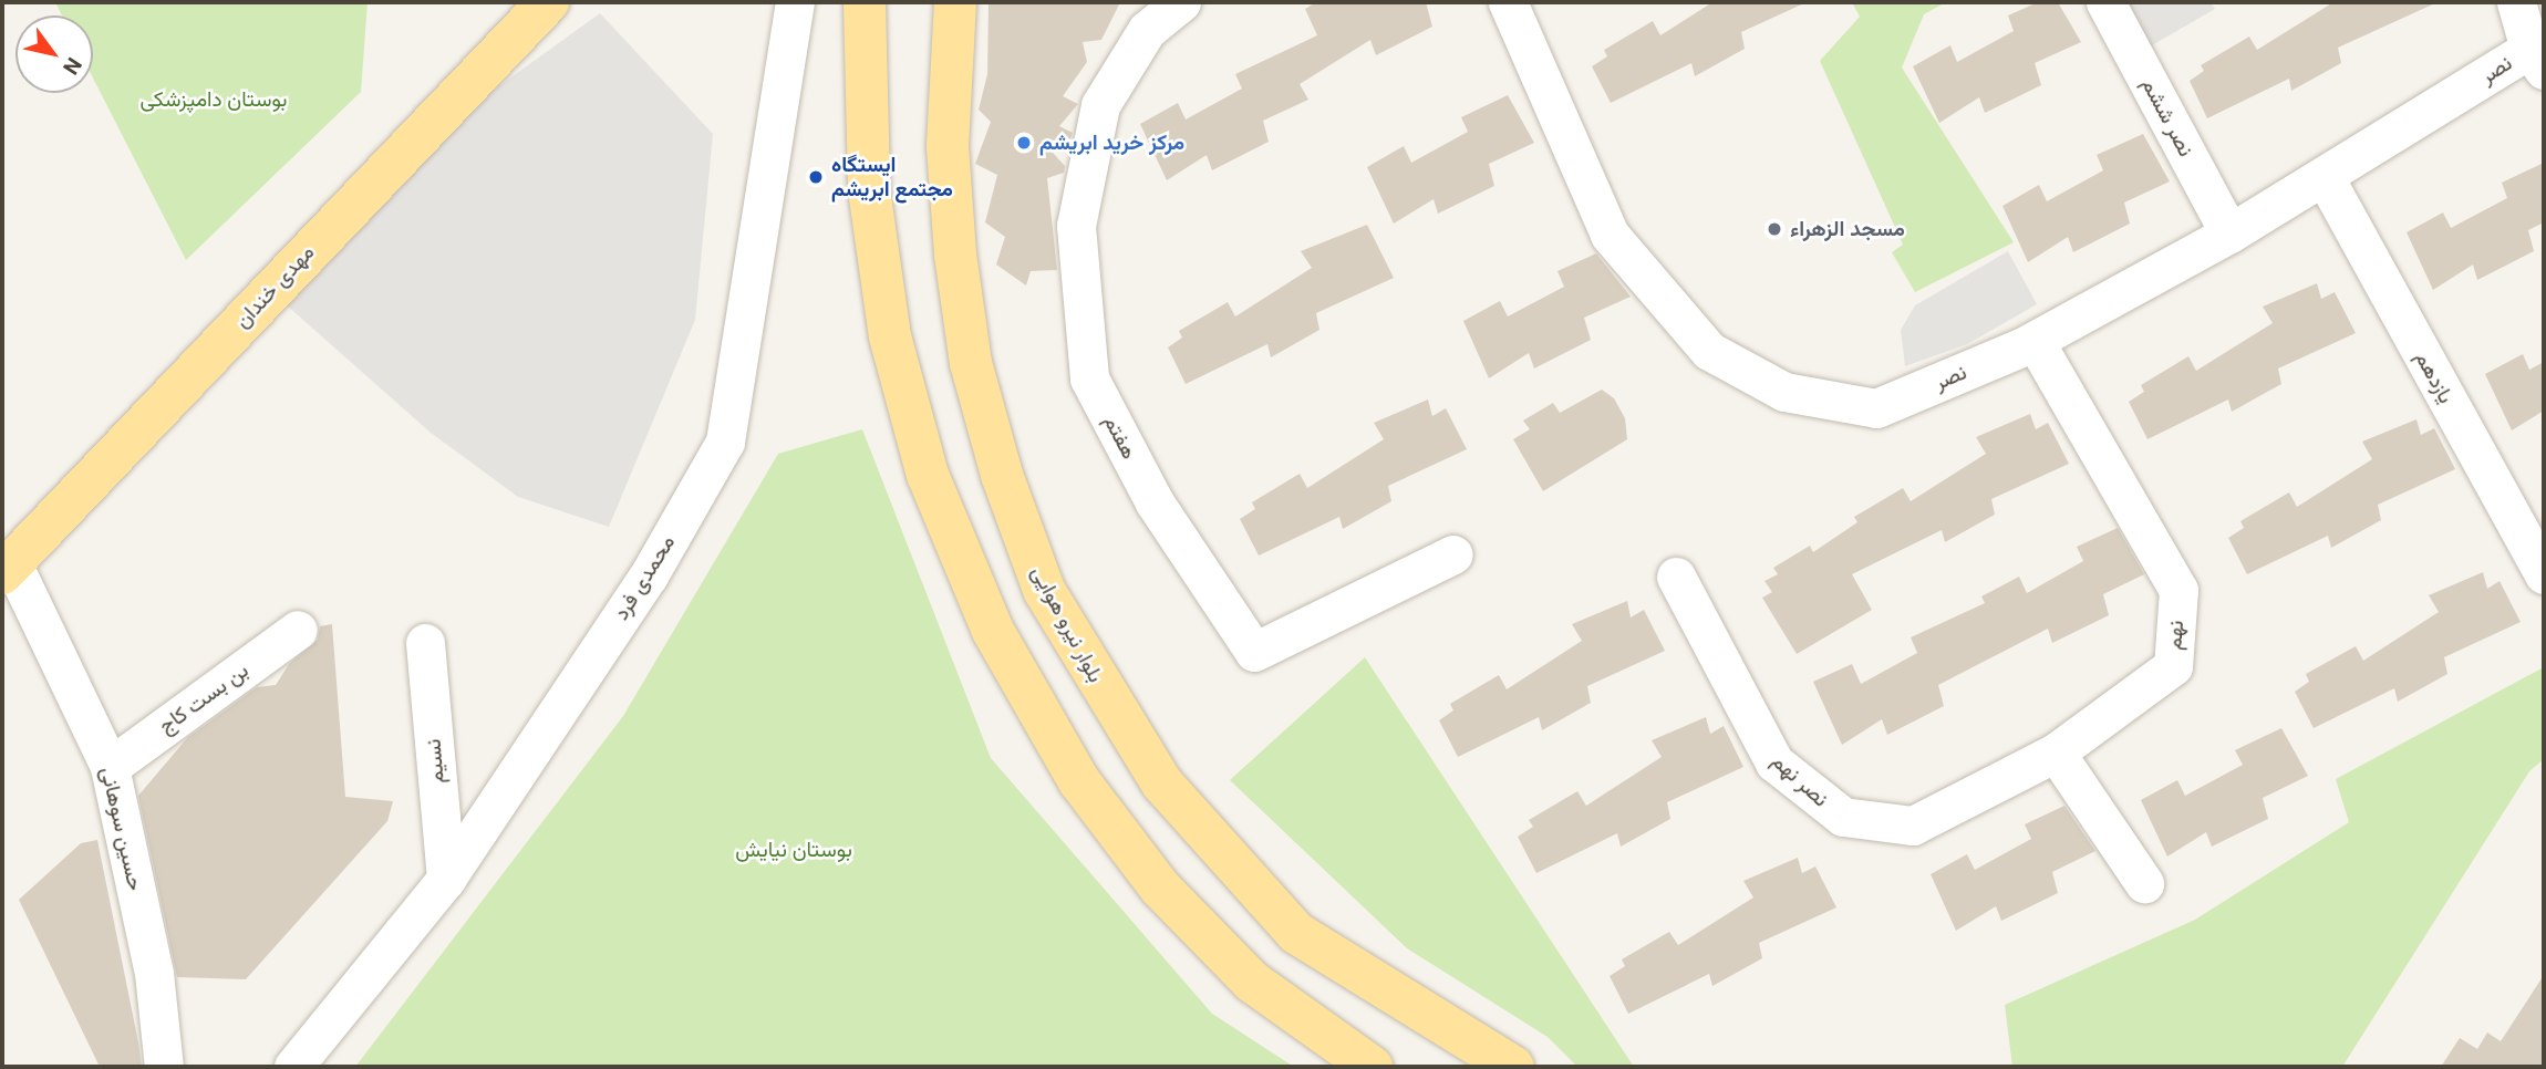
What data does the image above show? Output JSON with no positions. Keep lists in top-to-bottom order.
{
  "streets": {
    "main road": ["مهدی خندان", "بلوار نیرو هوایی"],
    "street": [
      "نصر",
      "نصر ششم",
      "یازدهم",
      "هفتم",
      "محمدی فرد",
      "نهم",
      "بن بست کاج",
      "نسیم",
      "نصر نهم",
      "حسین سوهانی"
    ]
  },
  "crossings": [
    ["نصر", "نصر ششم"],
    ["نصر", "یازدهم"],
    ["نصر", "نهم"],
    ["مهدی خندان", "حسین سوهانی"],
    ["محمدی فرد", "نسیم"],
    ["نهم", "نصر نهم"],
    ["بن بست کاج", "حسین سوهانی"]
  ],
  "parks": ["بوستان دامپزشکی", "بوستان نیایش"],
  "places": ["مرکز خرید ابریشم", "ایستگاه مجتمع ابریشم", "مسجد الزهراء"],
  "north": "bottom right"
}
